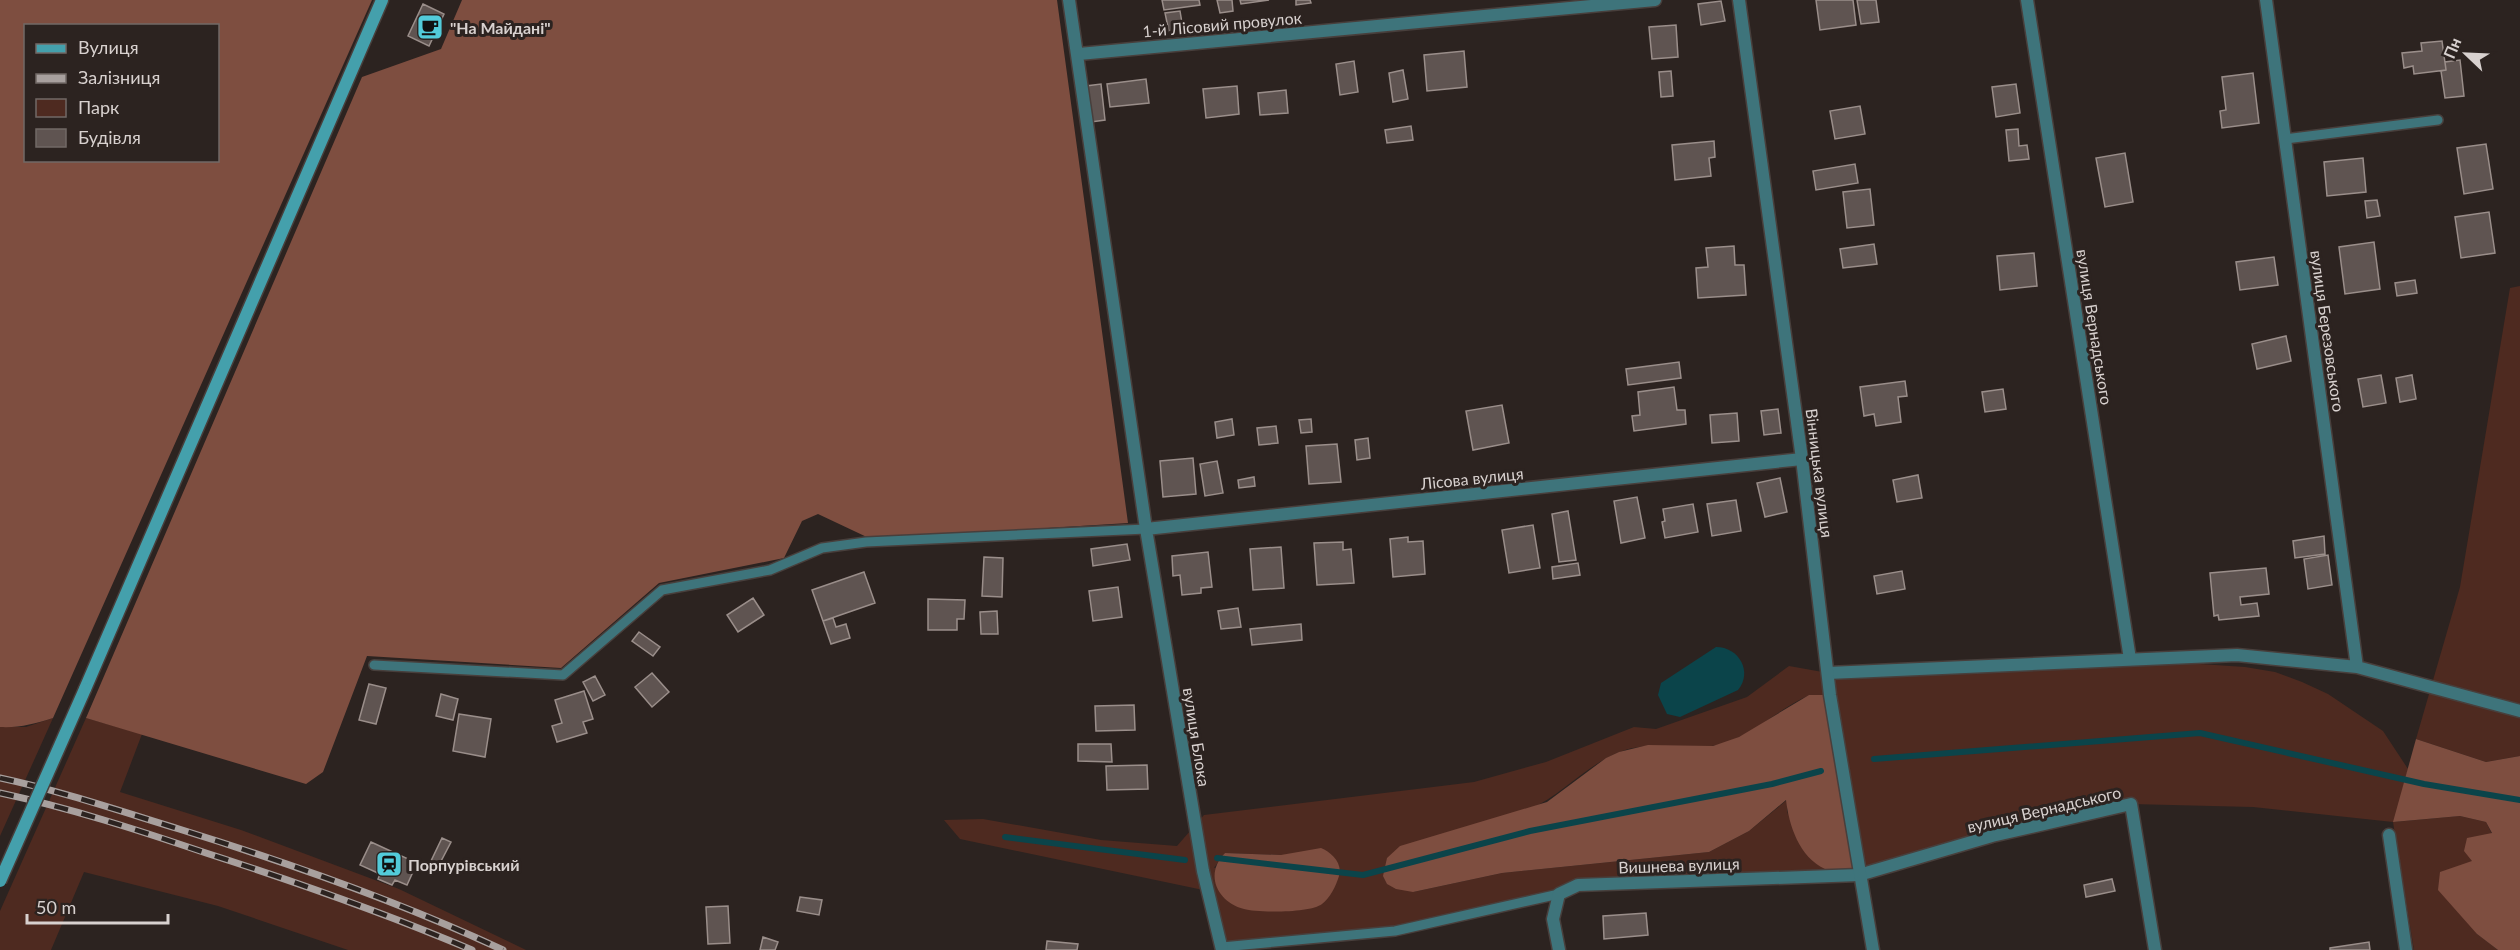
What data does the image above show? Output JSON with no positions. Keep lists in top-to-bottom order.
{
  "streets": {
    "street": [
      "1-й Лісовий провулок",
      "вулиця Вернадського",
      "вулиця Березовського",
      "Вінницька вулиця",
      "Лісова вулиця",
      "вулиця Блока",
      "Вишнева вулиця"
    ]
  },
  "crossings": [
    ["1-й Лісовий провулок", "вулиця Блока"],
    ["вулиця Вернадського", "Вінницька вулиця"],
    ["вулиця Вернадського", "Вишнева вулиця"],
    ["Вінницька вулиця", "Лісова вулиця"],
    ["Вінницька вулиця", "Вишнева вулиця"],
    ["Лісова вулиця", "вулиця Блока"]
  ],
  "places": {
    "cafe": ["\"На Майдані\""],
    "station": ["Порпурівський"]
  },
  "legend": [
    "Вулиця",
    "Залізниця",
    "Парк",
    "Будівля"
  ],
  "scale_bar": "50 m",
  "north": "top left"
}
